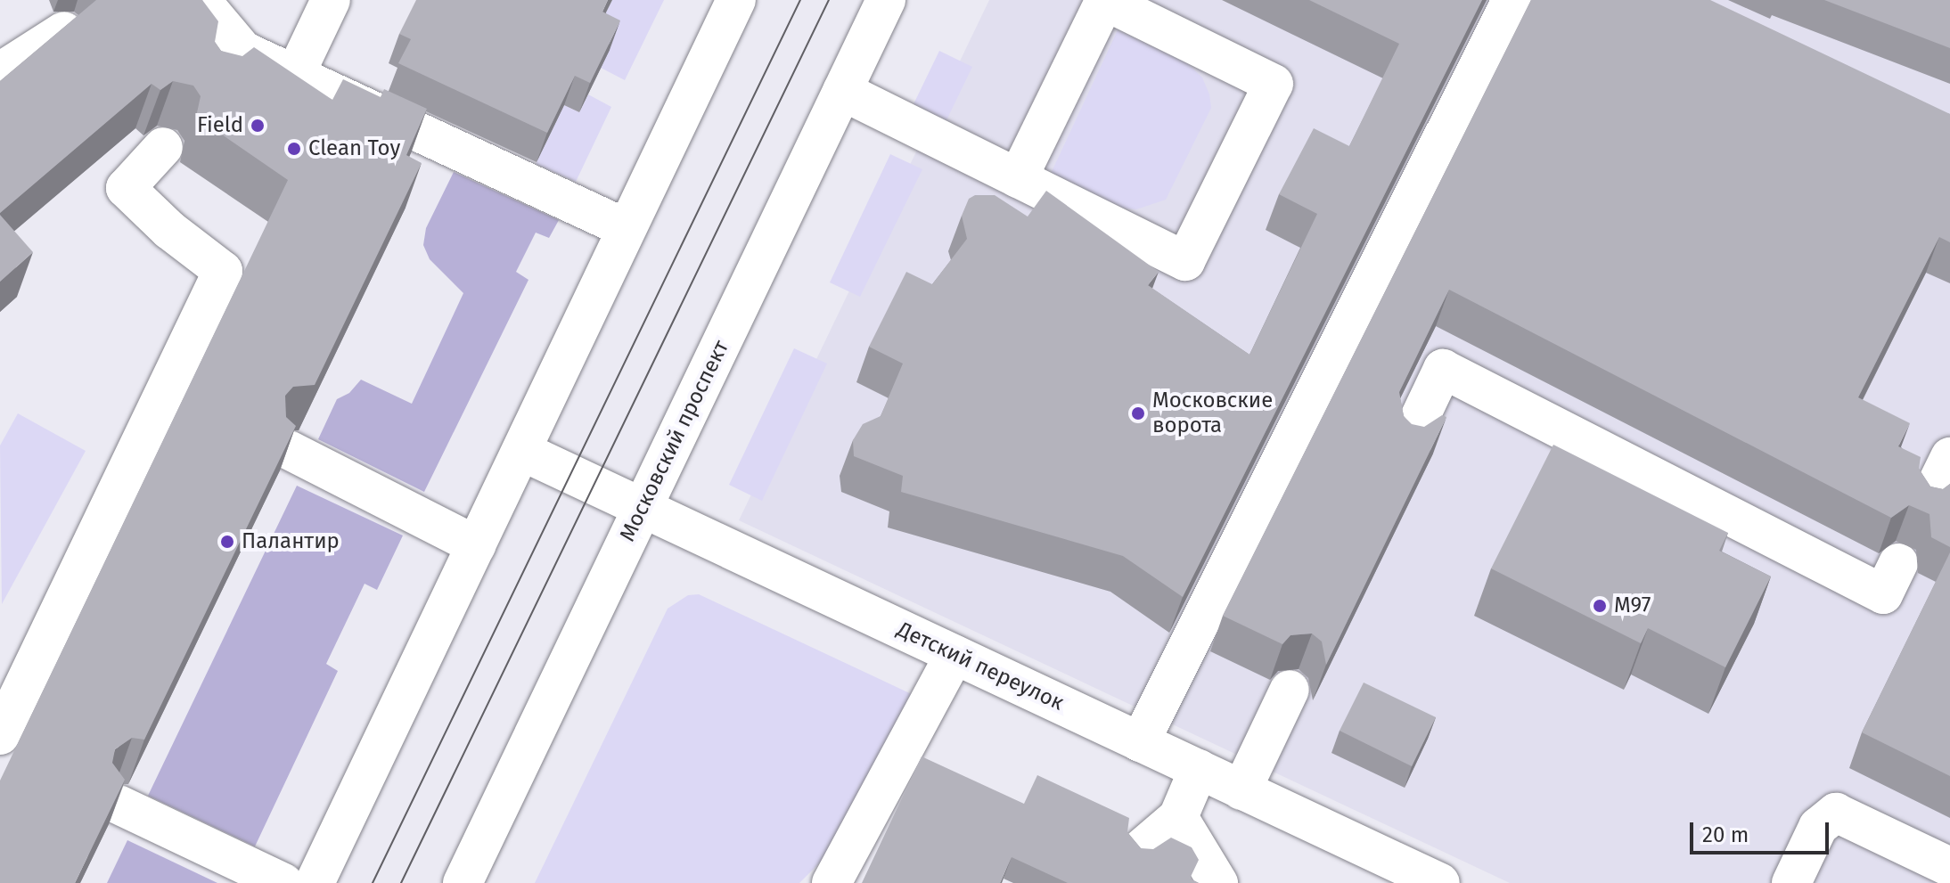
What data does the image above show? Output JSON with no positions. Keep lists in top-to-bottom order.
{
  "streets": {
    "main road": ["Московский проспект", "Детский переулок"]
  },
  "crossings": [
    ["Московский проспект", "Детский переулок"]
  ],
  "places": [
    "Field",
    "Clean Toy",
    "Московские ворота",
    "Палантир",
    "M97"
  ],
  "scale_bar": "20 m"
}
